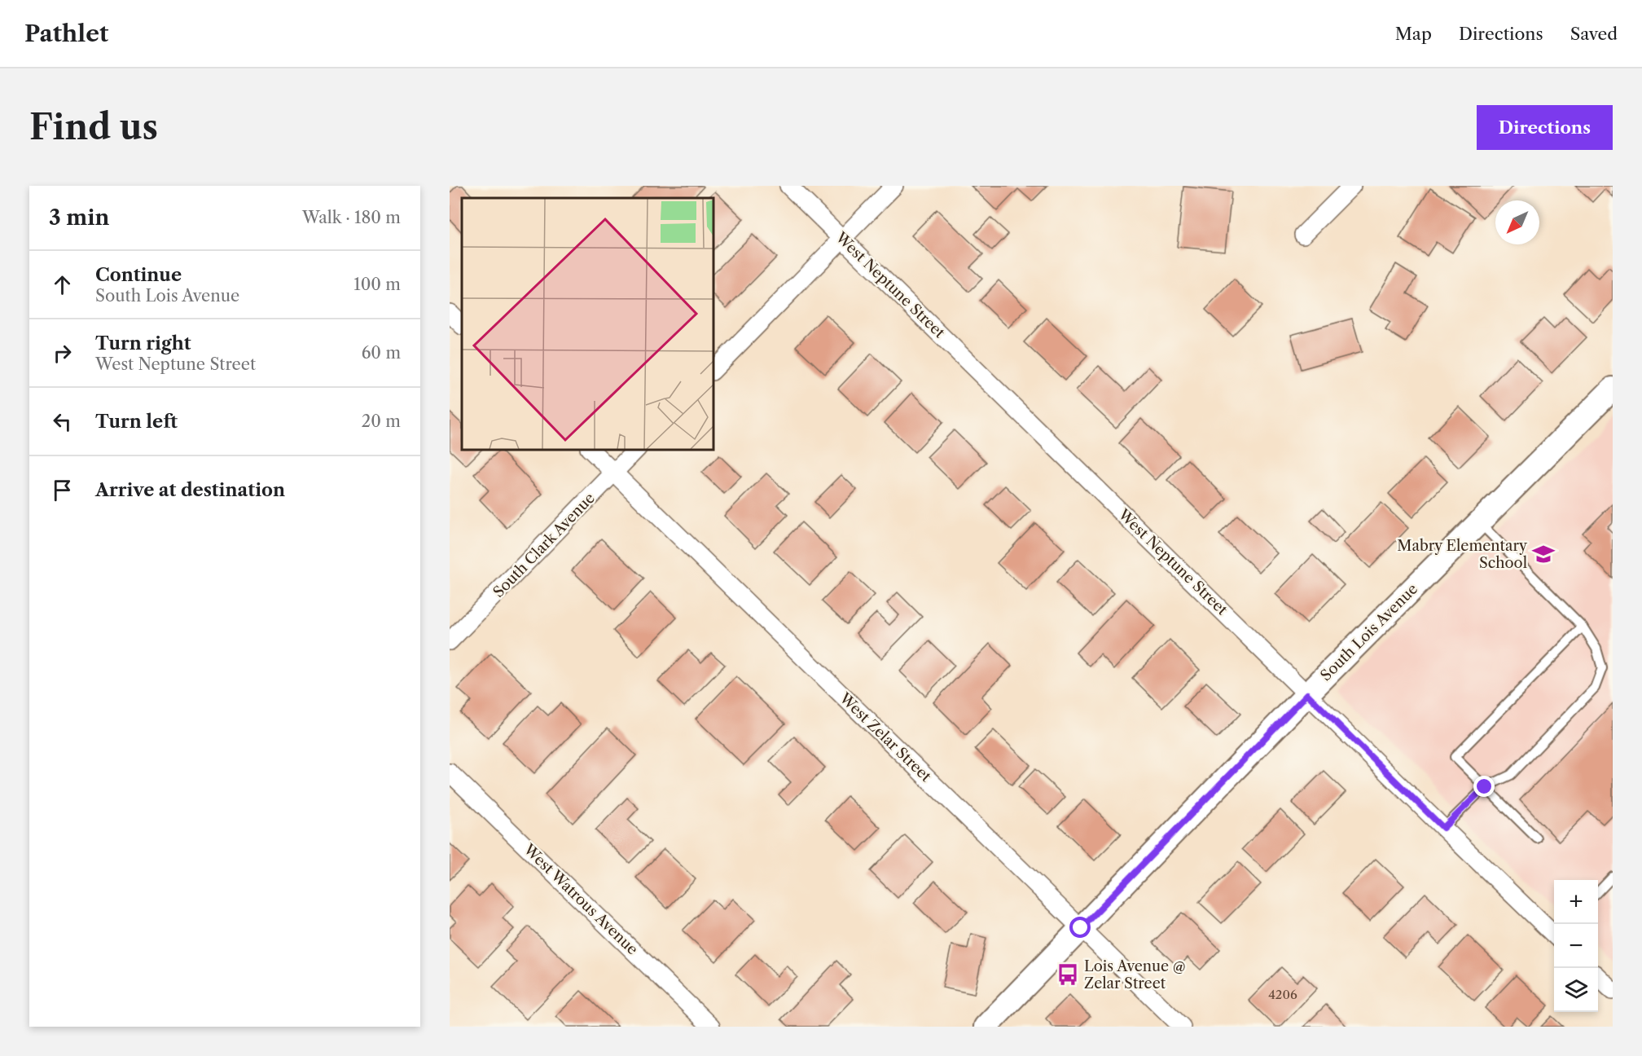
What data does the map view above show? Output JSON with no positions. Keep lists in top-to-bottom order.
{
  "streets": {
    "street": [
      "West Neptune Street",
      "South Clark Avenue",
      "South Lois Avenue",
      "West Zelar Street",
      "West Watrous Avenue"
    ]
  },
  "crossings": [
    ["West Neptune Street", "South Lois Avenue"],
    ["South Clark Avenue", "West Zelar Street"],
    ["South Lois Avenue", "West Zelar Street"]
  ],
  "places": {
    "school or university": ["Mabry Elementary School"],
    "bus stop": ["Lois Avenue @ Zelar Street"]
  },
  "house_numbers": ["4206"],
  "north": "bottom left",
  "page": {
    "header": "Pathlet",
    "nav": ["Map", "Directions", "Saved"],
    "buttons": "Directions",
    "title": "Find us",
    "heading": ["3 min", "Walk · 180 m"],
    "list": [
      ["Continue", "South Lois Avenue", "100 m"],
      ["Turn right", "West Neptune Street", "60 m"],
      ["Turn left", "20 m"],
      "Arrive at destination"
    ],
    "map_buttons": ["+", "−"]
  }
}
